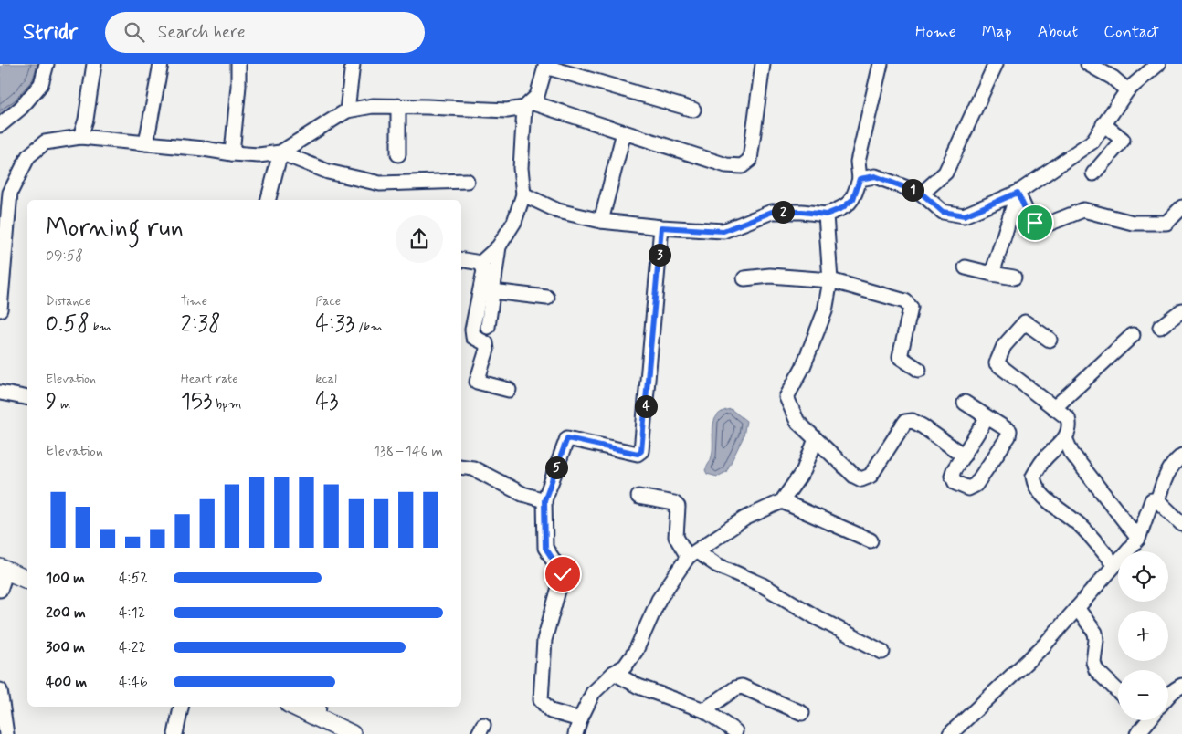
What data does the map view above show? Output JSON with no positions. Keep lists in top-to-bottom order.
{
  "page": {
    "header": "Stridr",
    "search": "Search here",
    "nav": [
      "Home",
      "Map",
      "About",
      "Contact"
    ],
    "pins": [
      "1",
      "2",
      "3",
      "4",
      "5"
    ],
    "heading": ["Morning run", "09:58"],
    "stats": [
      ["Distance", "0.58 km"],
      ["Time", "2:38"],
      ["Pace", "4:33 /km"],
      ["Elevation", "9 m"],
      ["Heart rate", "153 bpm"],
      ["kcal", "43"]
    ],
    "chart": ["Elevation", "138–146 m"],
    "map_buttons": ["+", "−"],
    "list": [
      {
        "name": "100 m",
        "note": "4:52"
      },
      {
        "name": "200 m",
        "note": "4:12"
      },
      {
        "name": "300 m",
        "note": "4:22"
      },
      {
        "name": "400 m",
        "note": "4:46"
      }
    ]
  }
}
